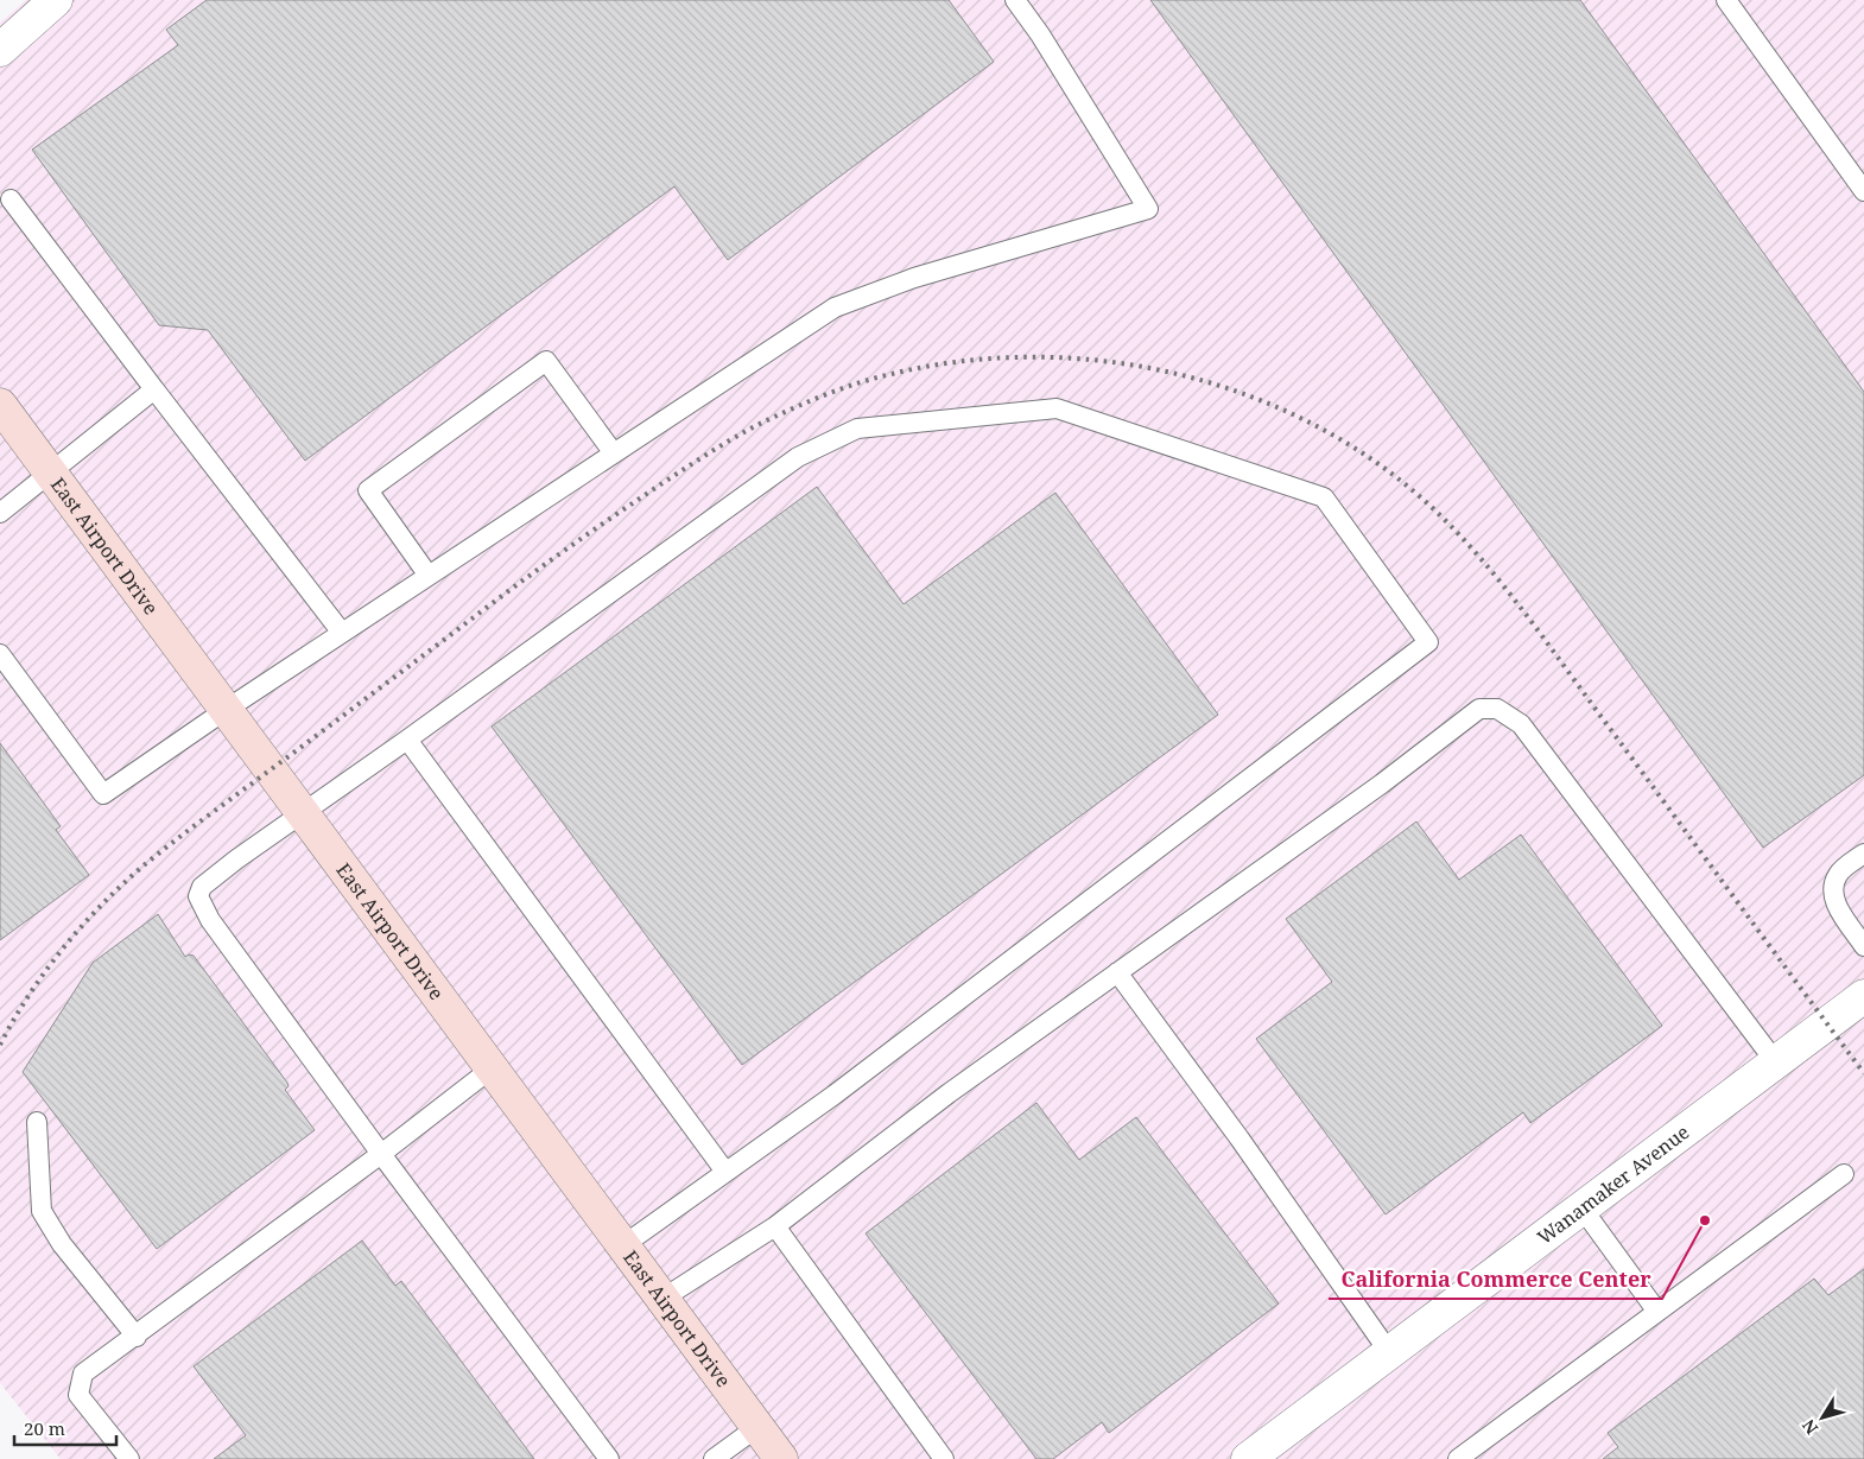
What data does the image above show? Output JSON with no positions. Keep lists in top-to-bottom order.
{
  "streets": {
    "main road": ["East Airport Drive"],
    "street": ["Wanamaker Avenue"]
  },
  "places": ["California Commerce Center"],
  "scale_bar": "20 m",
  "north": "bottom left"
}
